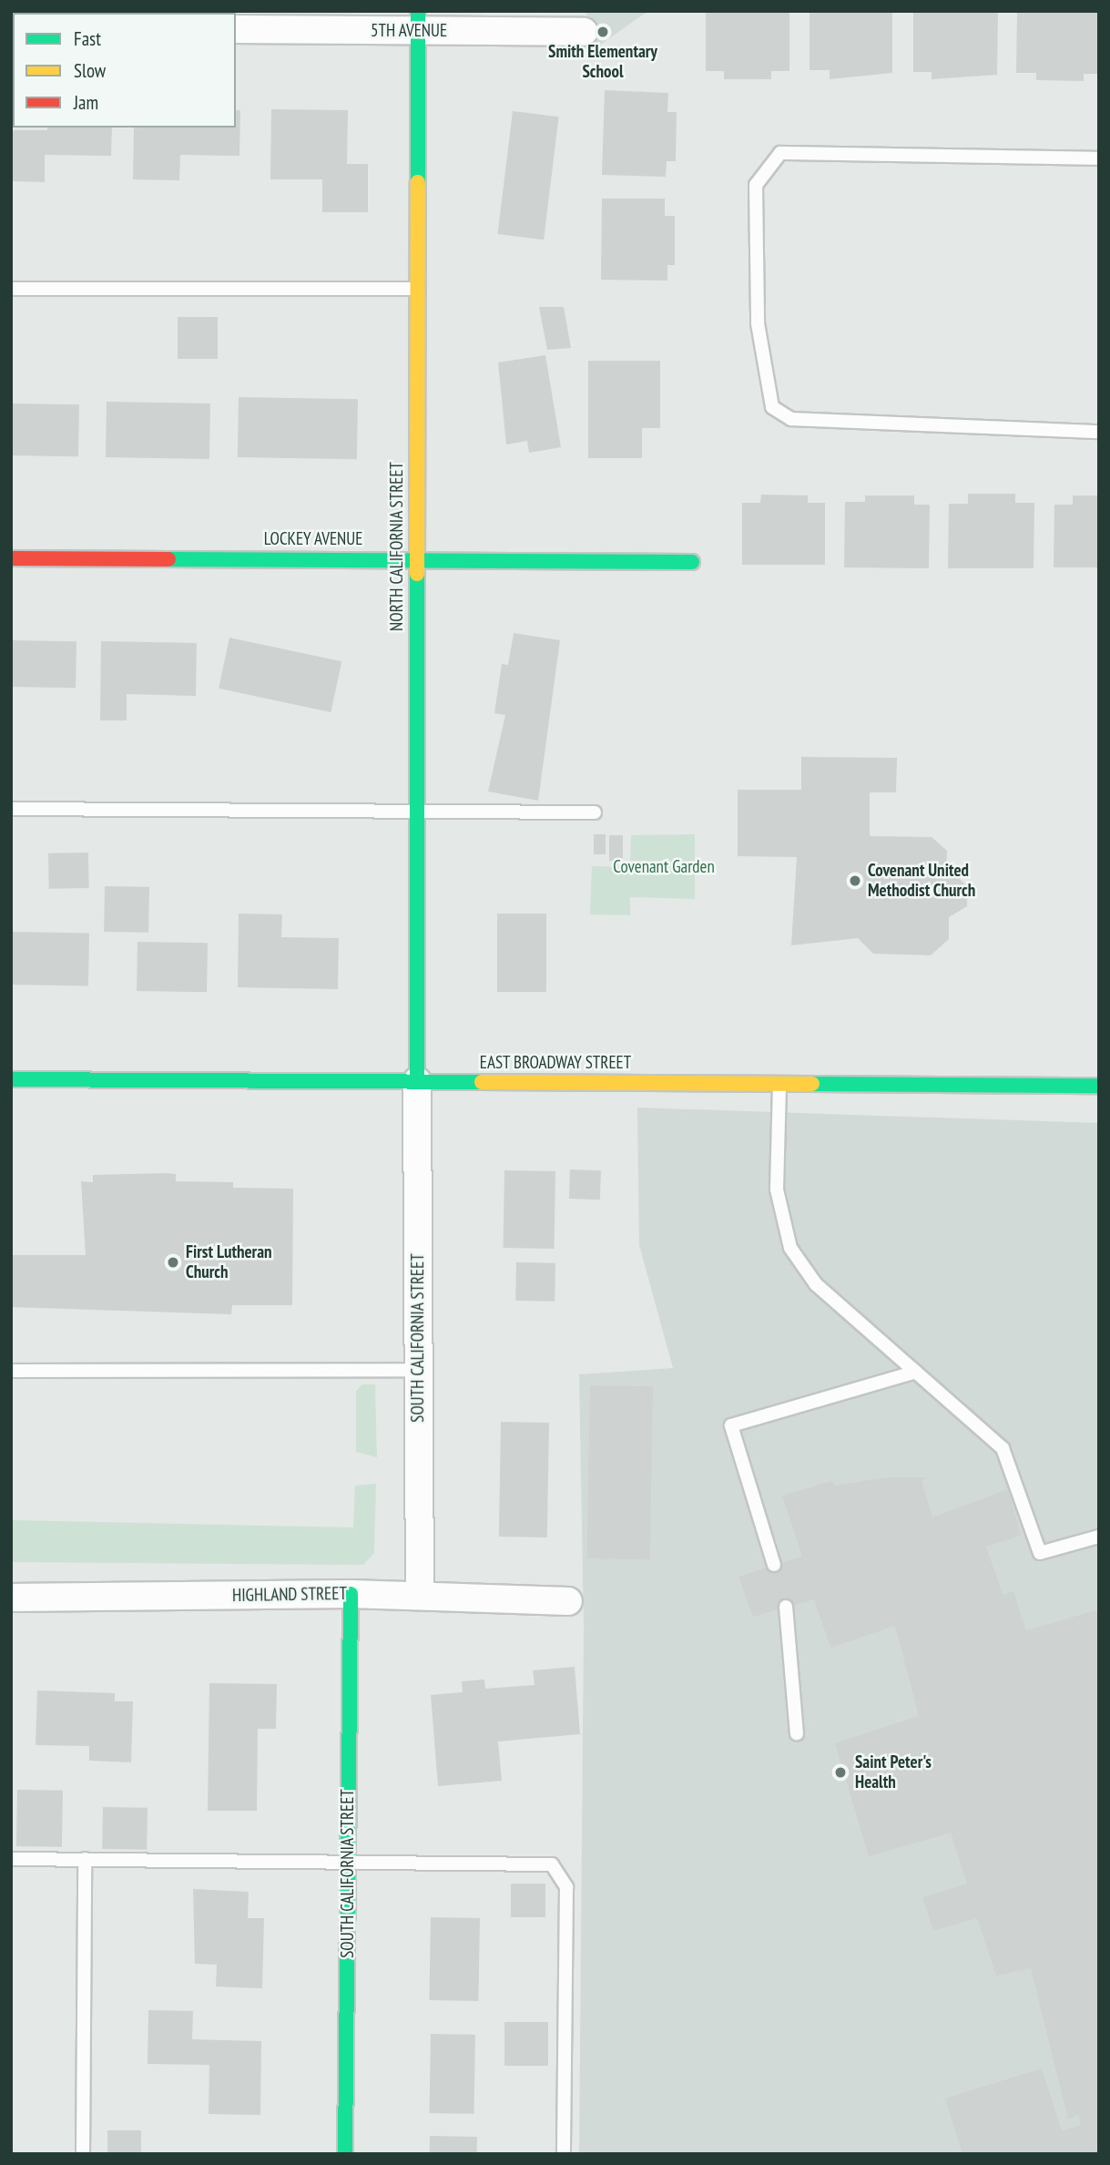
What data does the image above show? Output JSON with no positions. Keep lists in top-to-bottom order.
{
  "streets": {
    "street": [
      "5TH AVENUE",
      "LOCKEY AVENUE",
      "NORTH CALIFORNIA STREET",
      "EAST BROADWAY STREET",
      "SOUTH CALIFORNIA STREET",
      "HIGHLAND STREET"
    ]
  },
  "crossings": [
    ["5TH AVENUE", "NORTH CALIFORNIA STREET"],
    ["LOCKEY AVENUE", "NORTH CALIFORNIA STREET"],
    ["NORTH CALIFORNIA STREET", "EAST BROADWAY STREET"],
    ["NORTH CALIFORNIA STREET", "SOUTH CALIFORNIA STREET"],
    ["EAST BROADWAY STREET", "SOUTH CALIFORNIA STREET"],
    ["SOUTH CALIFORNIA STREET", "HIGHLAND STREET"]
  ],
  "parks": ["Covenant Garden"],
  "places": [
    "Smith Elementary School",
    "Covenant United Methodist Church",
    "First Lutheran Church",
    "Saint Peter's Health"
  ],
  "legend": ["Fast", "Slow", "Jam"]
}
